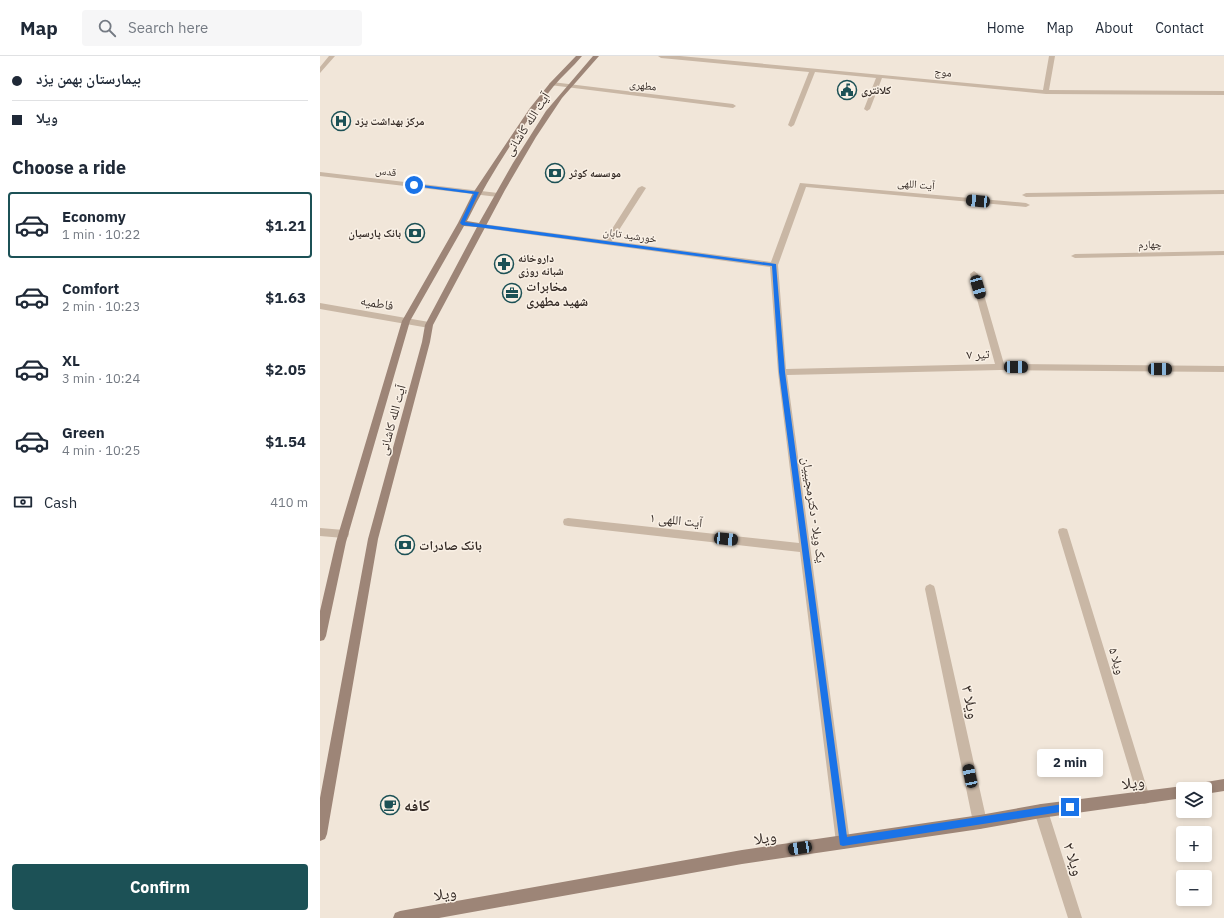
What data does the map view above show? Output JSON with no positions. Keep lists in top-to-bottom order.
{
  "streets": {
    "main road": ["آیت الله کاشانی", "ویلا"],
    "street": [
      "موج",
      "مطهری",
      "قدس",
      "آیت اللهی",
      "خورشید تابان",
      "چهارم",
      "فاطمیه",
      "۷ تیر",
      "یک ویلا - دکترمجیبیان",
      "آیت اللهی ۱",
      "ویلا ۵",
      "ویلا ۳",
      "ویلا ۲"
    ]
  },
  "crossings": [
    ["مطهری", "آیت الله کاشانی"],
    ["آیت الله کاشانی", "قدس"],
    ["آیت الله کاشانی", "خورشید تابان"],
    ["آیت الله کاشانی", "فاطمیه"],
    ["آیت اللهی", "یک ویلا - دکترمجیبیان"],
    ["خورشید تابان", "یک ویلا - دکترمجیبیان"],
    ["۷ تیر", "یک ویلا - دکترمجیبیان"],
    ["یک ویلا - دکترمجیبیان", "آیت اللهی ۱"],
    ["یک ویلا - دکترمجیبیان", "ویلا"],
    ["ویلا ۵", "ویلا"],
    ["ویلا ۳", "ویلا"],
    ["ویلا", "ویلا ۲"]
  ],
  "places": {
    "public building": ["کلانتری"],
    "hospital": ["مرکز بهداشت یزد"],
    "bank": ["موسسه کوثر", "بانک پارسیان", "بانک صادرات"],
    "pharmacy": ["داروخانه شبانه روزی"],
    "office": ["مخابرات شهید مطهری"],
    "cafe": ["کافه"]
  },
  "page": {
    "header": "Map",
    "search": "Search here",
    "nav": [
      "Home",
      "Map",
      "About",
      "Contact"
    ],
    "banner": ["بیمارستان بهمن یزد", "ویلا"],
    "heading": "Choose a ride",
    "list": [
      {
        "name": "Economy",
        "note": "1 min · 10:22",
        "value": "$1.21"
      },
      {
        "name": "Comfort",
        "note": "2 min · 10:23",
        "value": "$1.63"
      },
      {
        "name": "XL",
        "note": "3 min · 10:24",
        "value": "$2.05"
      },
      {
        "name": "Green",
        "note": "4 min · 10:25",
        "value": "$1.54"
      }
    ],
    "pay": ["Cash", "410 m"],
    "bubble": "2 min",
    "map_buttons": ["+", "−"],
    "buttons": "Confirm"
  }
}
